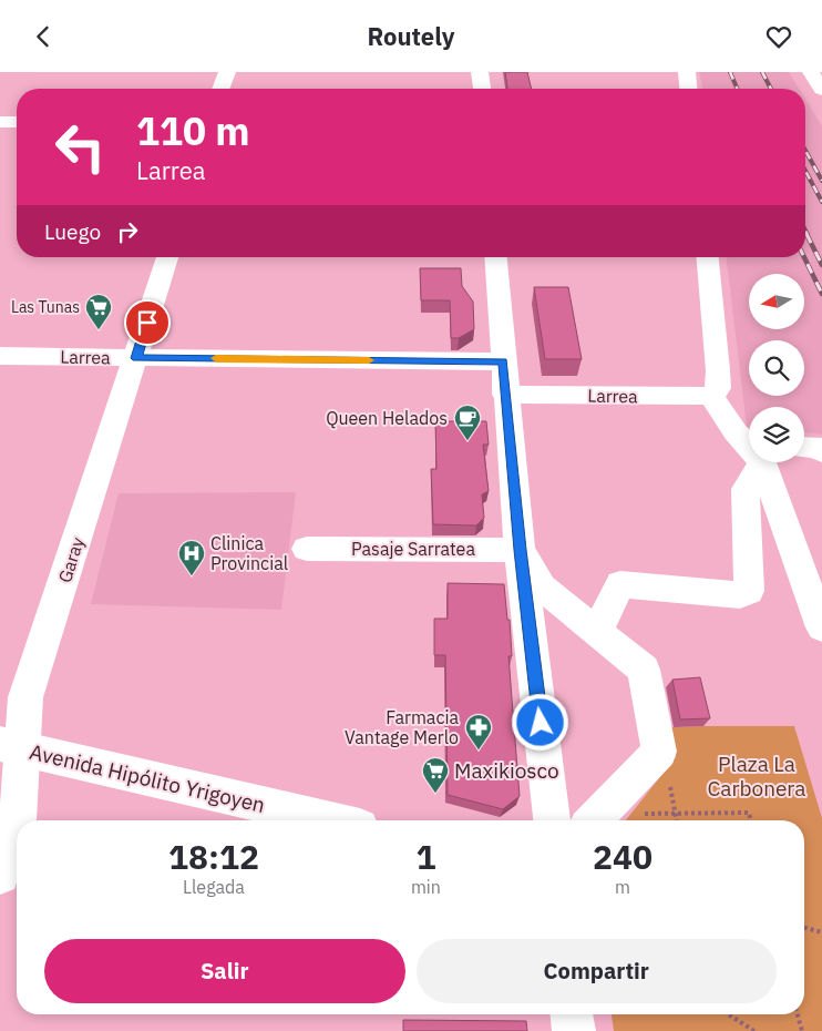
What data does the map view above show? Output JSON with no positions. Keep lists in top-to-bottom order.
{
  "streets": {
    "street": [
      "Larrea",
      "Pasaje Sarratea",
      "Garay",
      "Avenida Hipólito Yrigoyen"
    ]
  },
  "crossings": [
    ["Larrea", "Garay"],
    ["Garay", "Avenida Hipólito Yrigoyen"]
  ],
  "parks": ["Plaza La Carbonera"],
  "places": {
    "supermarket": ["Las Tunas", "Maxikiosco"],
    "cafe": ["Queen Helados"],
    "hospital": ["Clinica Provincial"],
    "pharmacy": ["Farmacia Vantage Merlo"]
  },
  "north": "left",
  "page": {
    "header": "Routely",
    "turn": ["110 m", "Larrea"],
    "then": "Luego",
    "eta": [
      "18:12",
      "Llegada",
      "1",
      "min",
      "240",
      "m"
    ],
    "buttons": ["Salir", "Compartir"]
  }
}
